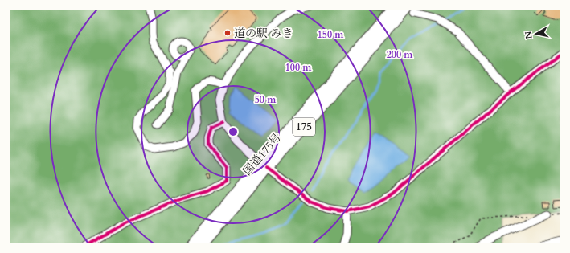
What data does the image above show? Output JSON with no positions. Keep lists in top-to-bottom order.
{
  "streets": {
    "highway": ["175", "国道175号"]
  },
  "places": ["道の駅 みき"],
  "north": "left",
  "rings": [
    "150 m",
    "200 m",
    "100 m",
    "50 m"
  ]
}
